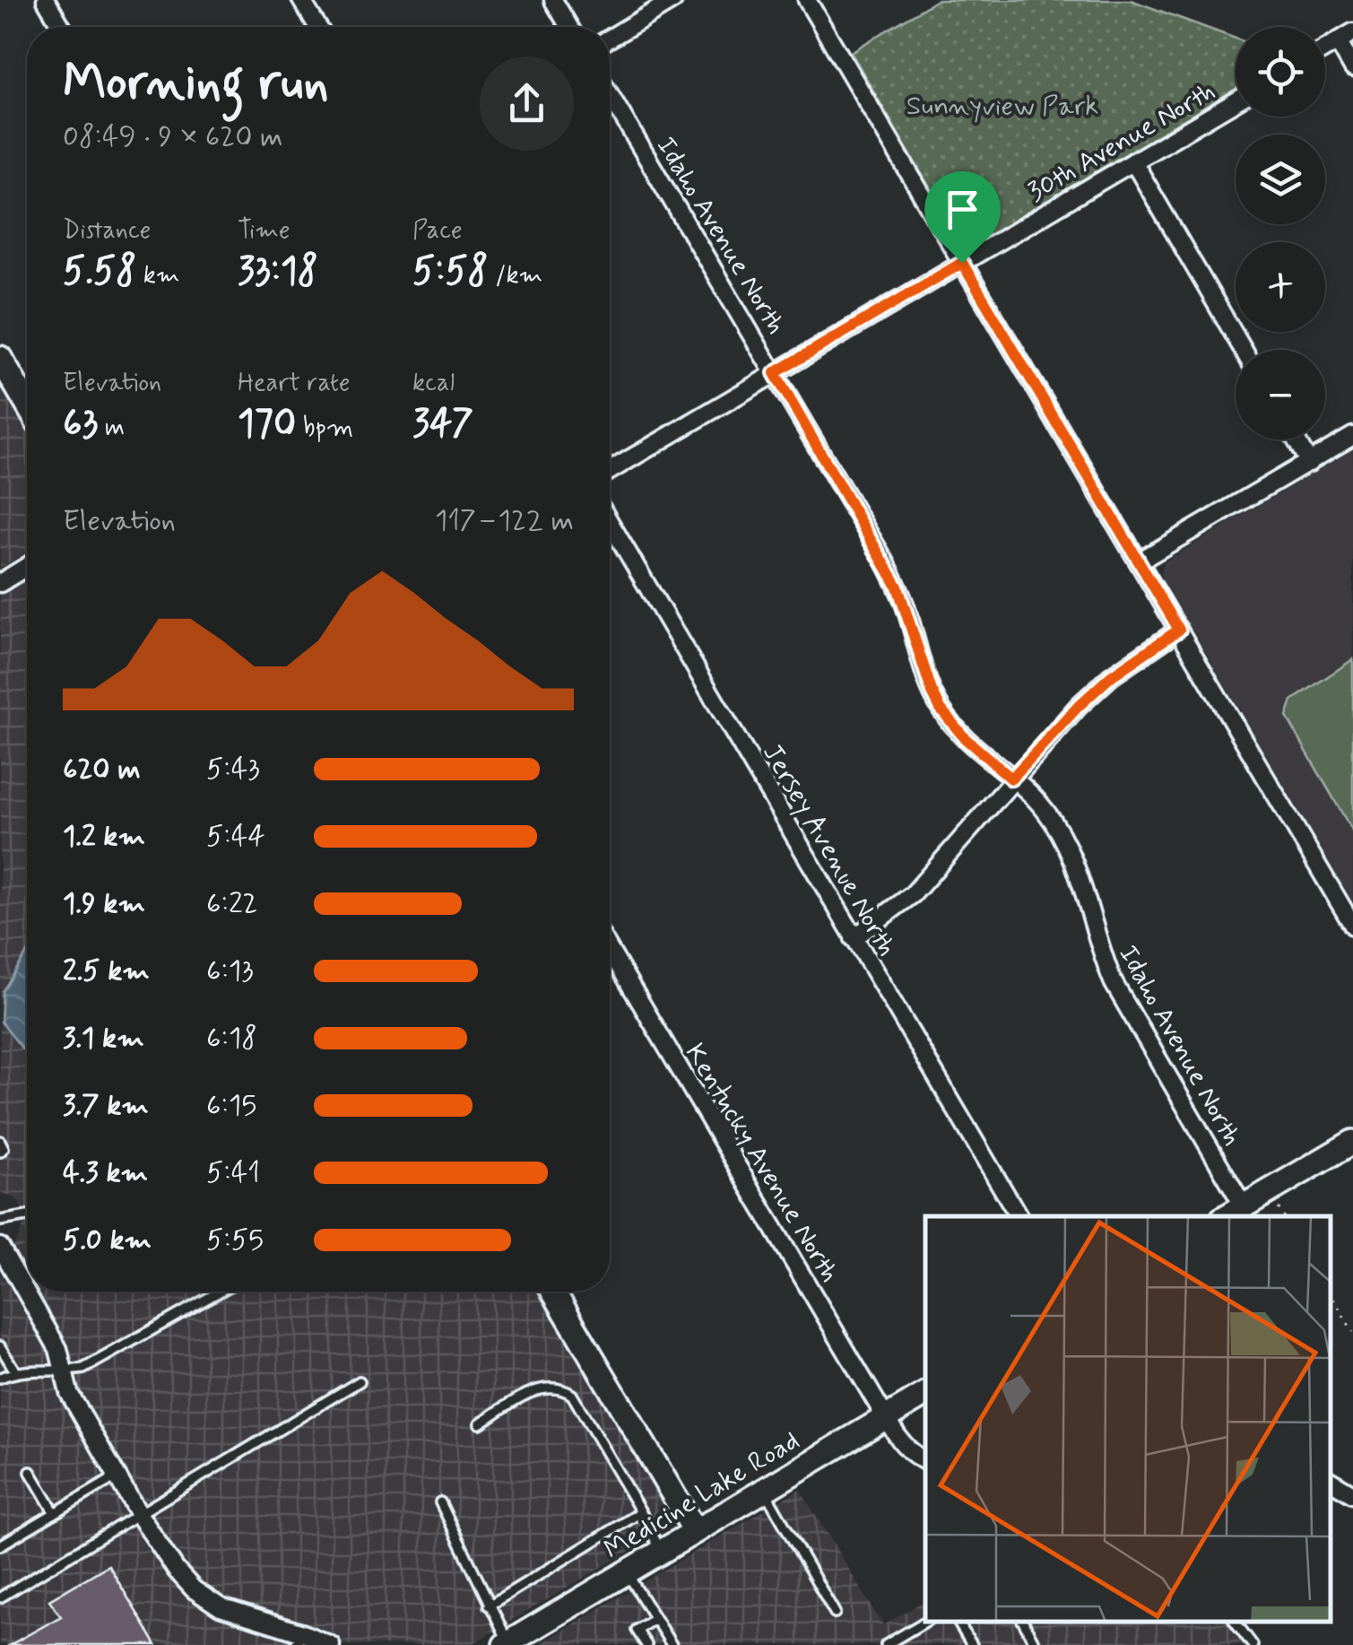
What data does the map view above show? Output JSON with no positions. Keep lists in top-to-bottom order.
{
  "streets": {
    "street": [
      "30th Avenue North",
      "Idaho Avenue North",
      "Jersey Avenue North",
      "Kentucky Avenue North",
      "Medicine Lake Road"
    ]
  },
  "crossings": [
    ["30th Avenue North", "Idaho Avenue North"],
    ["Kentucky Avenue North", "Medicine Lake Road"]
  ],
  "parks": ["Sunnyview Park"],
  "page": {
    "map_buttons": ["+", "−"],
    "heading": ["Morning run", "08:49 · 9 × 620 m"],
    "stats": [
      ["Distance", "5.58 km"],
      ["Time", "33:18"],
      ["Pace", "5:58 /km"],
      ["Elevation", "63 m"],
      ["Heart rate", "170 bpm"],
      ["kcal", "347"]
    ],
    "chart": ["Elevation", "117–122 m"],
    "list": [
      {
        "name": "620 m",
        "note": "5:43"
      },
      {
        "name": "1.2 km",
        "note": "5:44"
      },
      {
        "name": "1.9 km",
        "note": "6:22"
      },
      {
        "name": "2.5 km",
        "note": "6:13"
      },
      {
        "name": "3.1 km",
        "note": "6:18"
      },
      {
        "name": "3.7 km",
        "note": "6:15"
      },
      {
        "name": "4.3 km",
        "note": "5:41"
      },
      {
        "name": "5.0 km",
        "note": "5:55"
      }
    ]
  }
}
